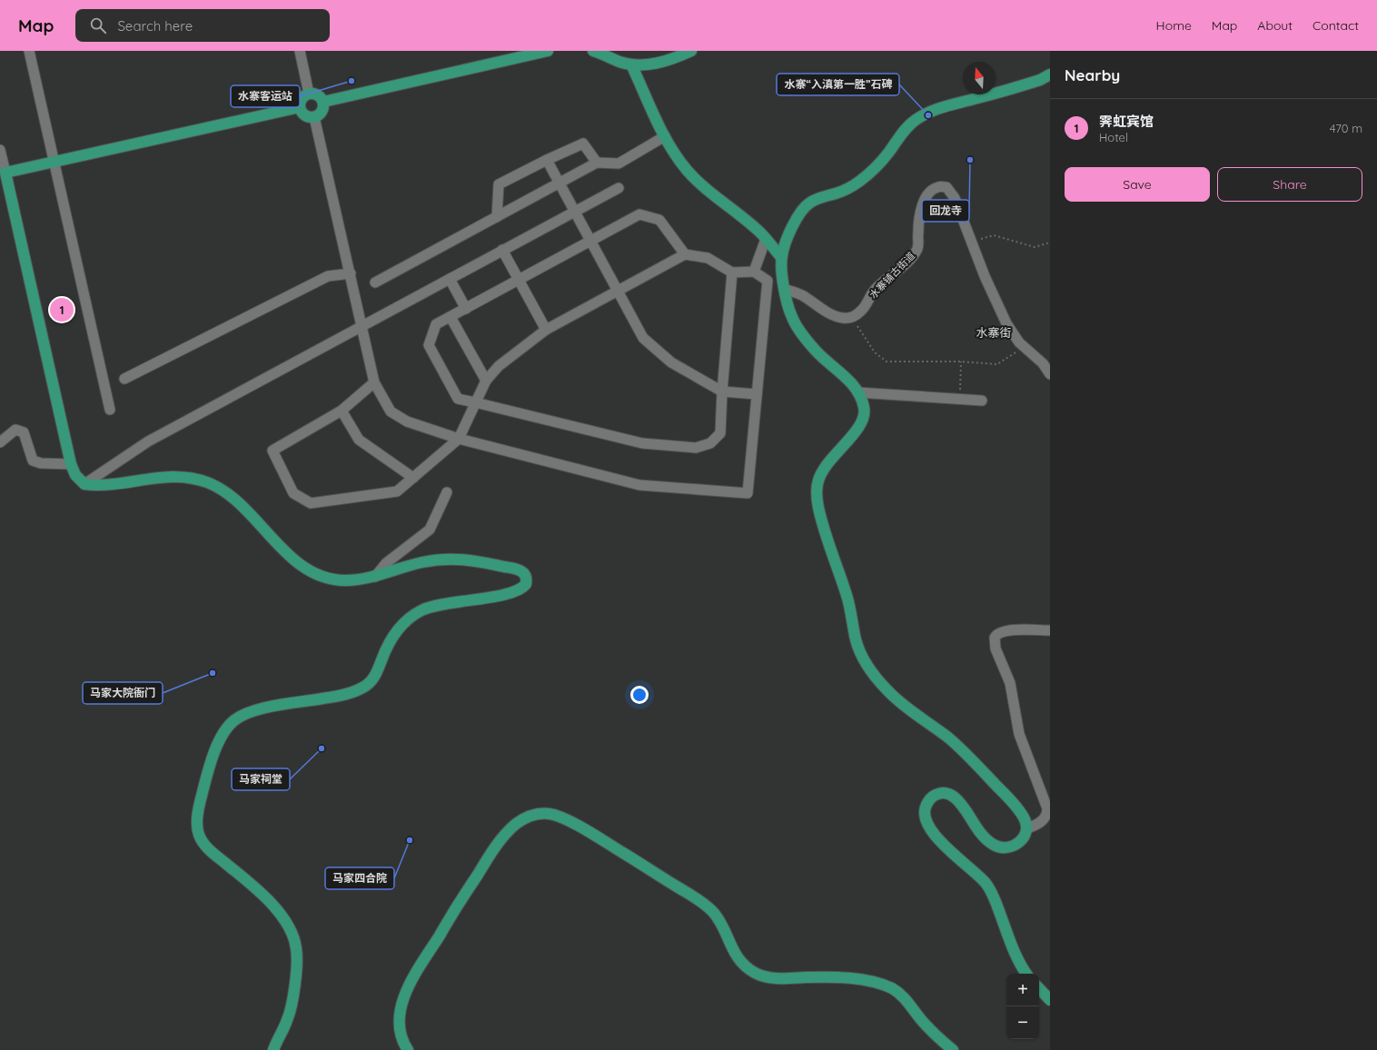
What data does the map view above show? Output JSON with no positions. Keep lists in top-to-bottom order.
{
  "streets": {
    "street": ["水寨铺古街道"]
  },
  "districts": ["水寨街"],
  "places": [
    "水寨客运站",
    "水寨“入滇第一胜”石碑",
    "回龙寺",
    "马家大院衙门",
    "马家祠堂",
    "马家四合院"
  ],
  "north": "top",
  "page": {
    "header": "Map",
    "search": "Search here",
    "nav": [
      "Home",
      "Map",
      "About",
      "Contact"
    ],
    "heading": "Nearby",
    "list": [
      {
        "mark": "1",
        "name": "霁虹宾馆",
        "note": "Hotel",
        "value": "470 m"
      }
    ],
    "buttons": ["Save", "Share"],
    "pins": "1",
    "map_buttons": ["+", "−"]
  }
}
